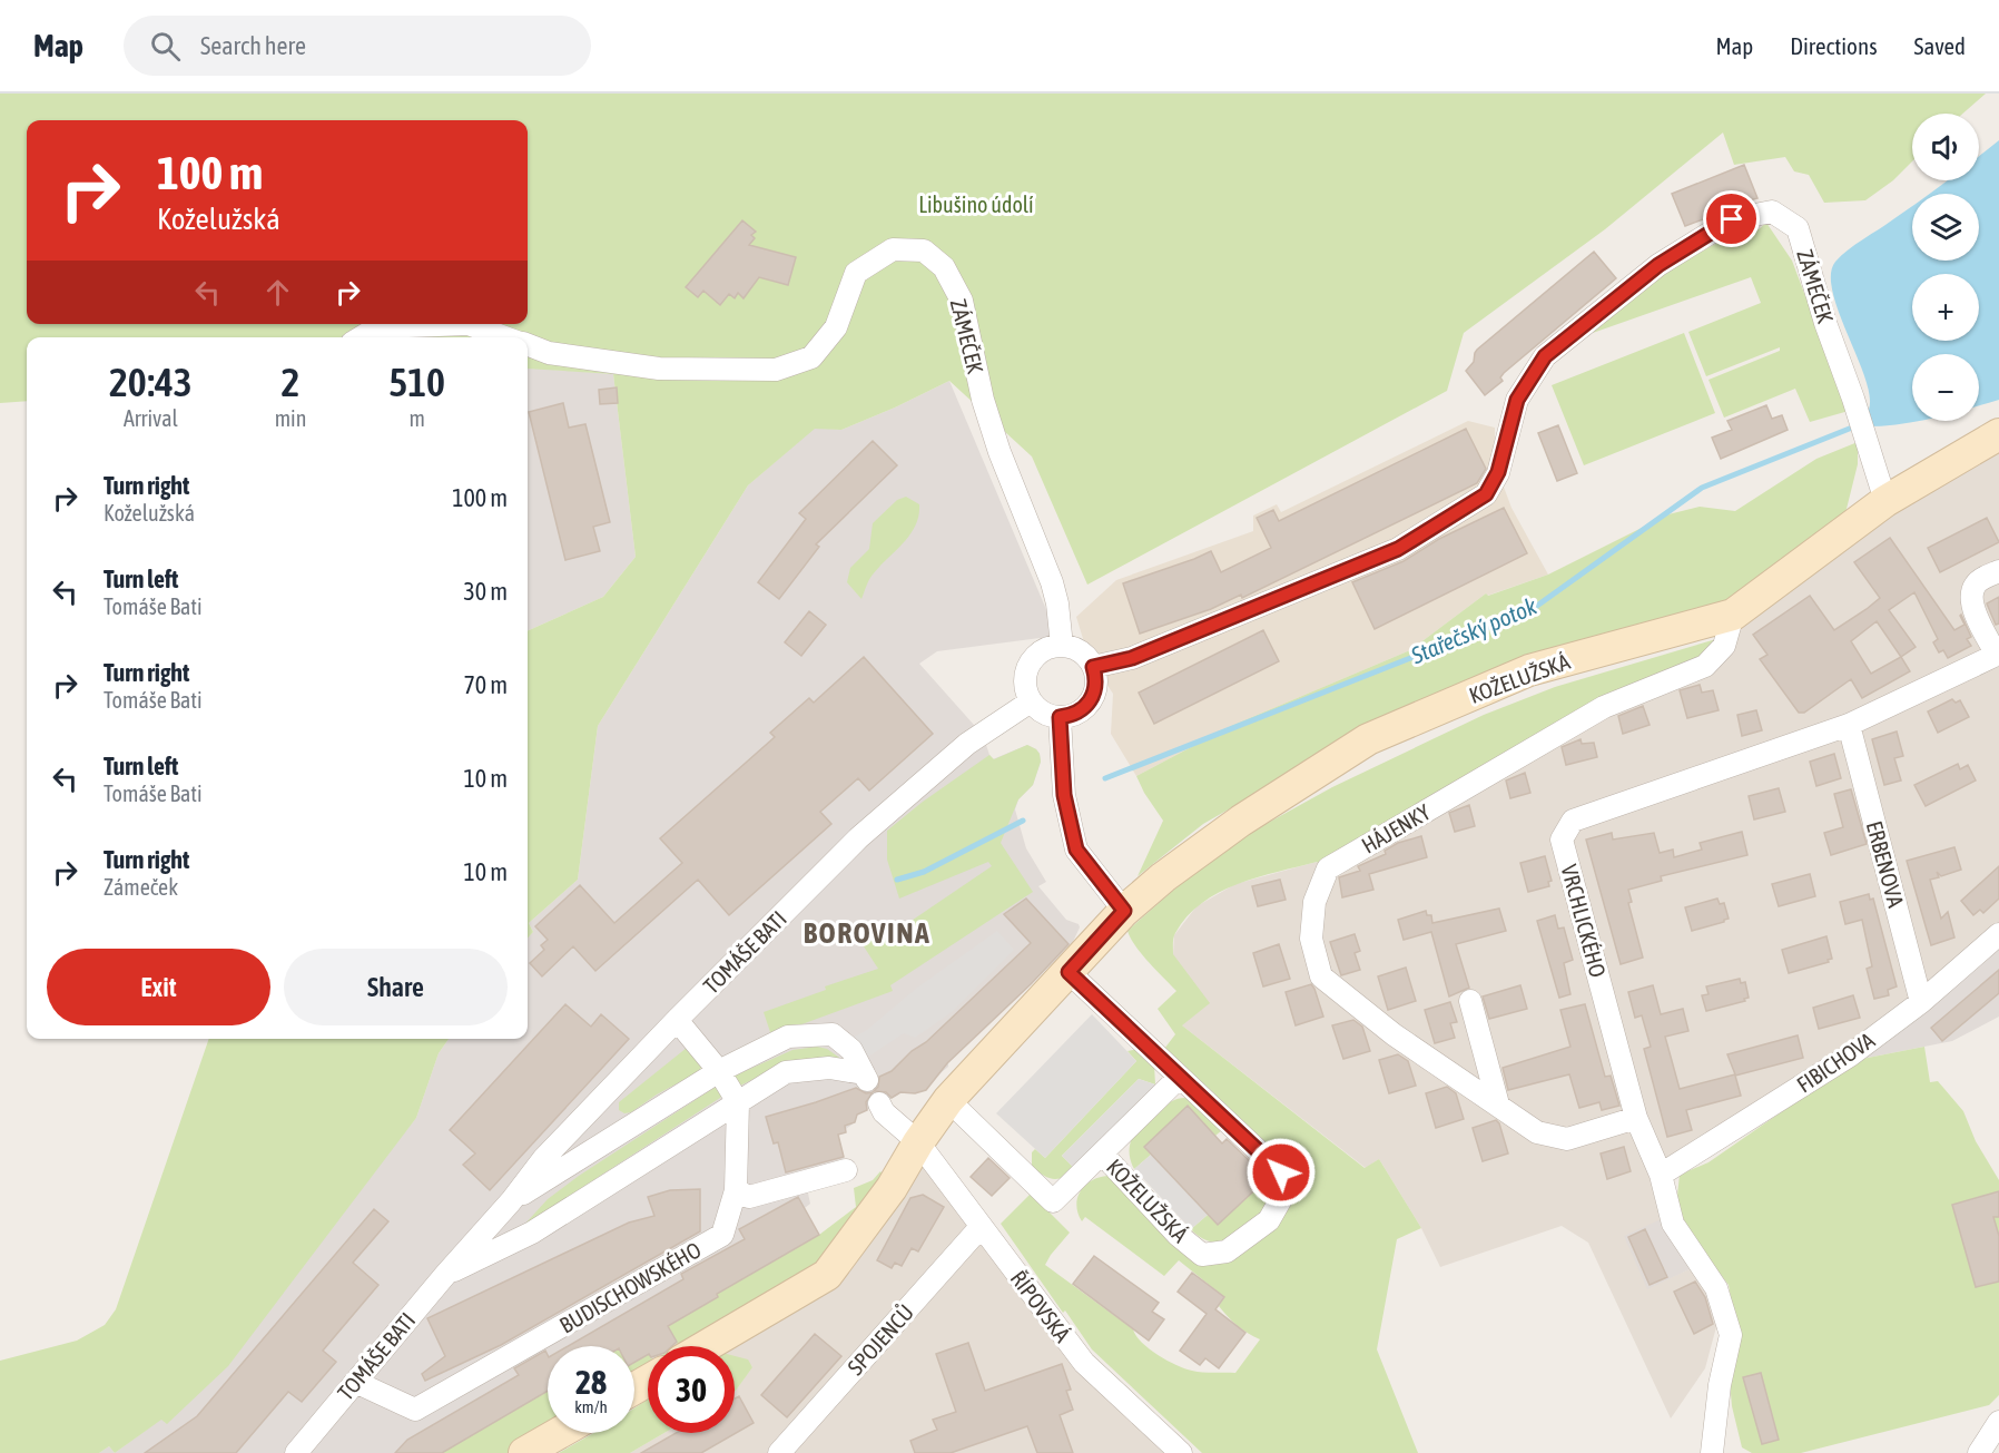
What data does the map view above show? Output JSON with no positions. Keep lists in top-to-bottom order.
{
  "streets": {
    "main road": ["KOŽELUŽSKÁ"],
    "street": [
      "ZÁMEČEK",
      "HÁJENKY",
      "ERBENOVA",
      "VRCHLICKÉHO",
      "TOMÁŠE BATI",
      "FIBICHOVA",
      "BUDISCHOWSKÉHO",
      "ŘÍPOVSKÁ",
      "SPOJENCŮ"
    ]
  },
  "crossings": [
    ["ZÁMEČEK", "KOŽELUŽSKÁ"],
    ["ZÁMEČEK", "TOMÁŠE BATI"],
    ["KOŽELUŽSKÁ", "HÁJENKY"],
    ["KOŽELUŽSKÁ", "ŘÍPOVSKÁ"],
    ["HÁJENKY", "VRCHLICKÉHO"],
    ["ERBENOVA", "VRCHLICKÉHO"],
    ["ERBENOVA", "FIBICHOVA"],
    ["VRCHLICKÉHO", "FIBICHOVA"],
    ["TOMÁŠE BATI", "BUDISCHOWSKÉHO"],
    ["ŘÍPOVSKÁ", "SPOJENCŮ"]
  ],
  "districts": ["BOROVINA"],
  "water": ["Stařečský potok"],
  "parks": ["Libušino údolí"],
  "page": {
    "header": "Map",
    "search": "Search here",
    "nav": ["Map", "Directions", "Saved"],
    "map_buttons": ["+", "−"],
    "turn": ["100 m", "Koželužská"],
    "eta": [
      "20:43",
      "Arrival",
      "2",
      "min",
      "510",
      "m"
    ],
    "list": [
      {
        "name": "Turn right",
        "note": "Koželužská",
        "value": "100 m"
      },
      {
        "name": "Turn left",
        "note": "Tomáše Bati",
        "value": "30 m"
      },
      {
        "name": "Turn right",
        "note": "Tomáše Bati",
        "value": "70 m"
      },
      {
        "name": "Turn left",
        "note": "Tomáše Bati",
        "value": "10 m"
      },
      {
        "name": "Turn right",
        "note": "Zámeček",
        "value": "10 m"
      }
    ],
    "buttons": ["Exit", "Share"],
    "speed": "28 km/h",
    "limit": "30"
  }
}
